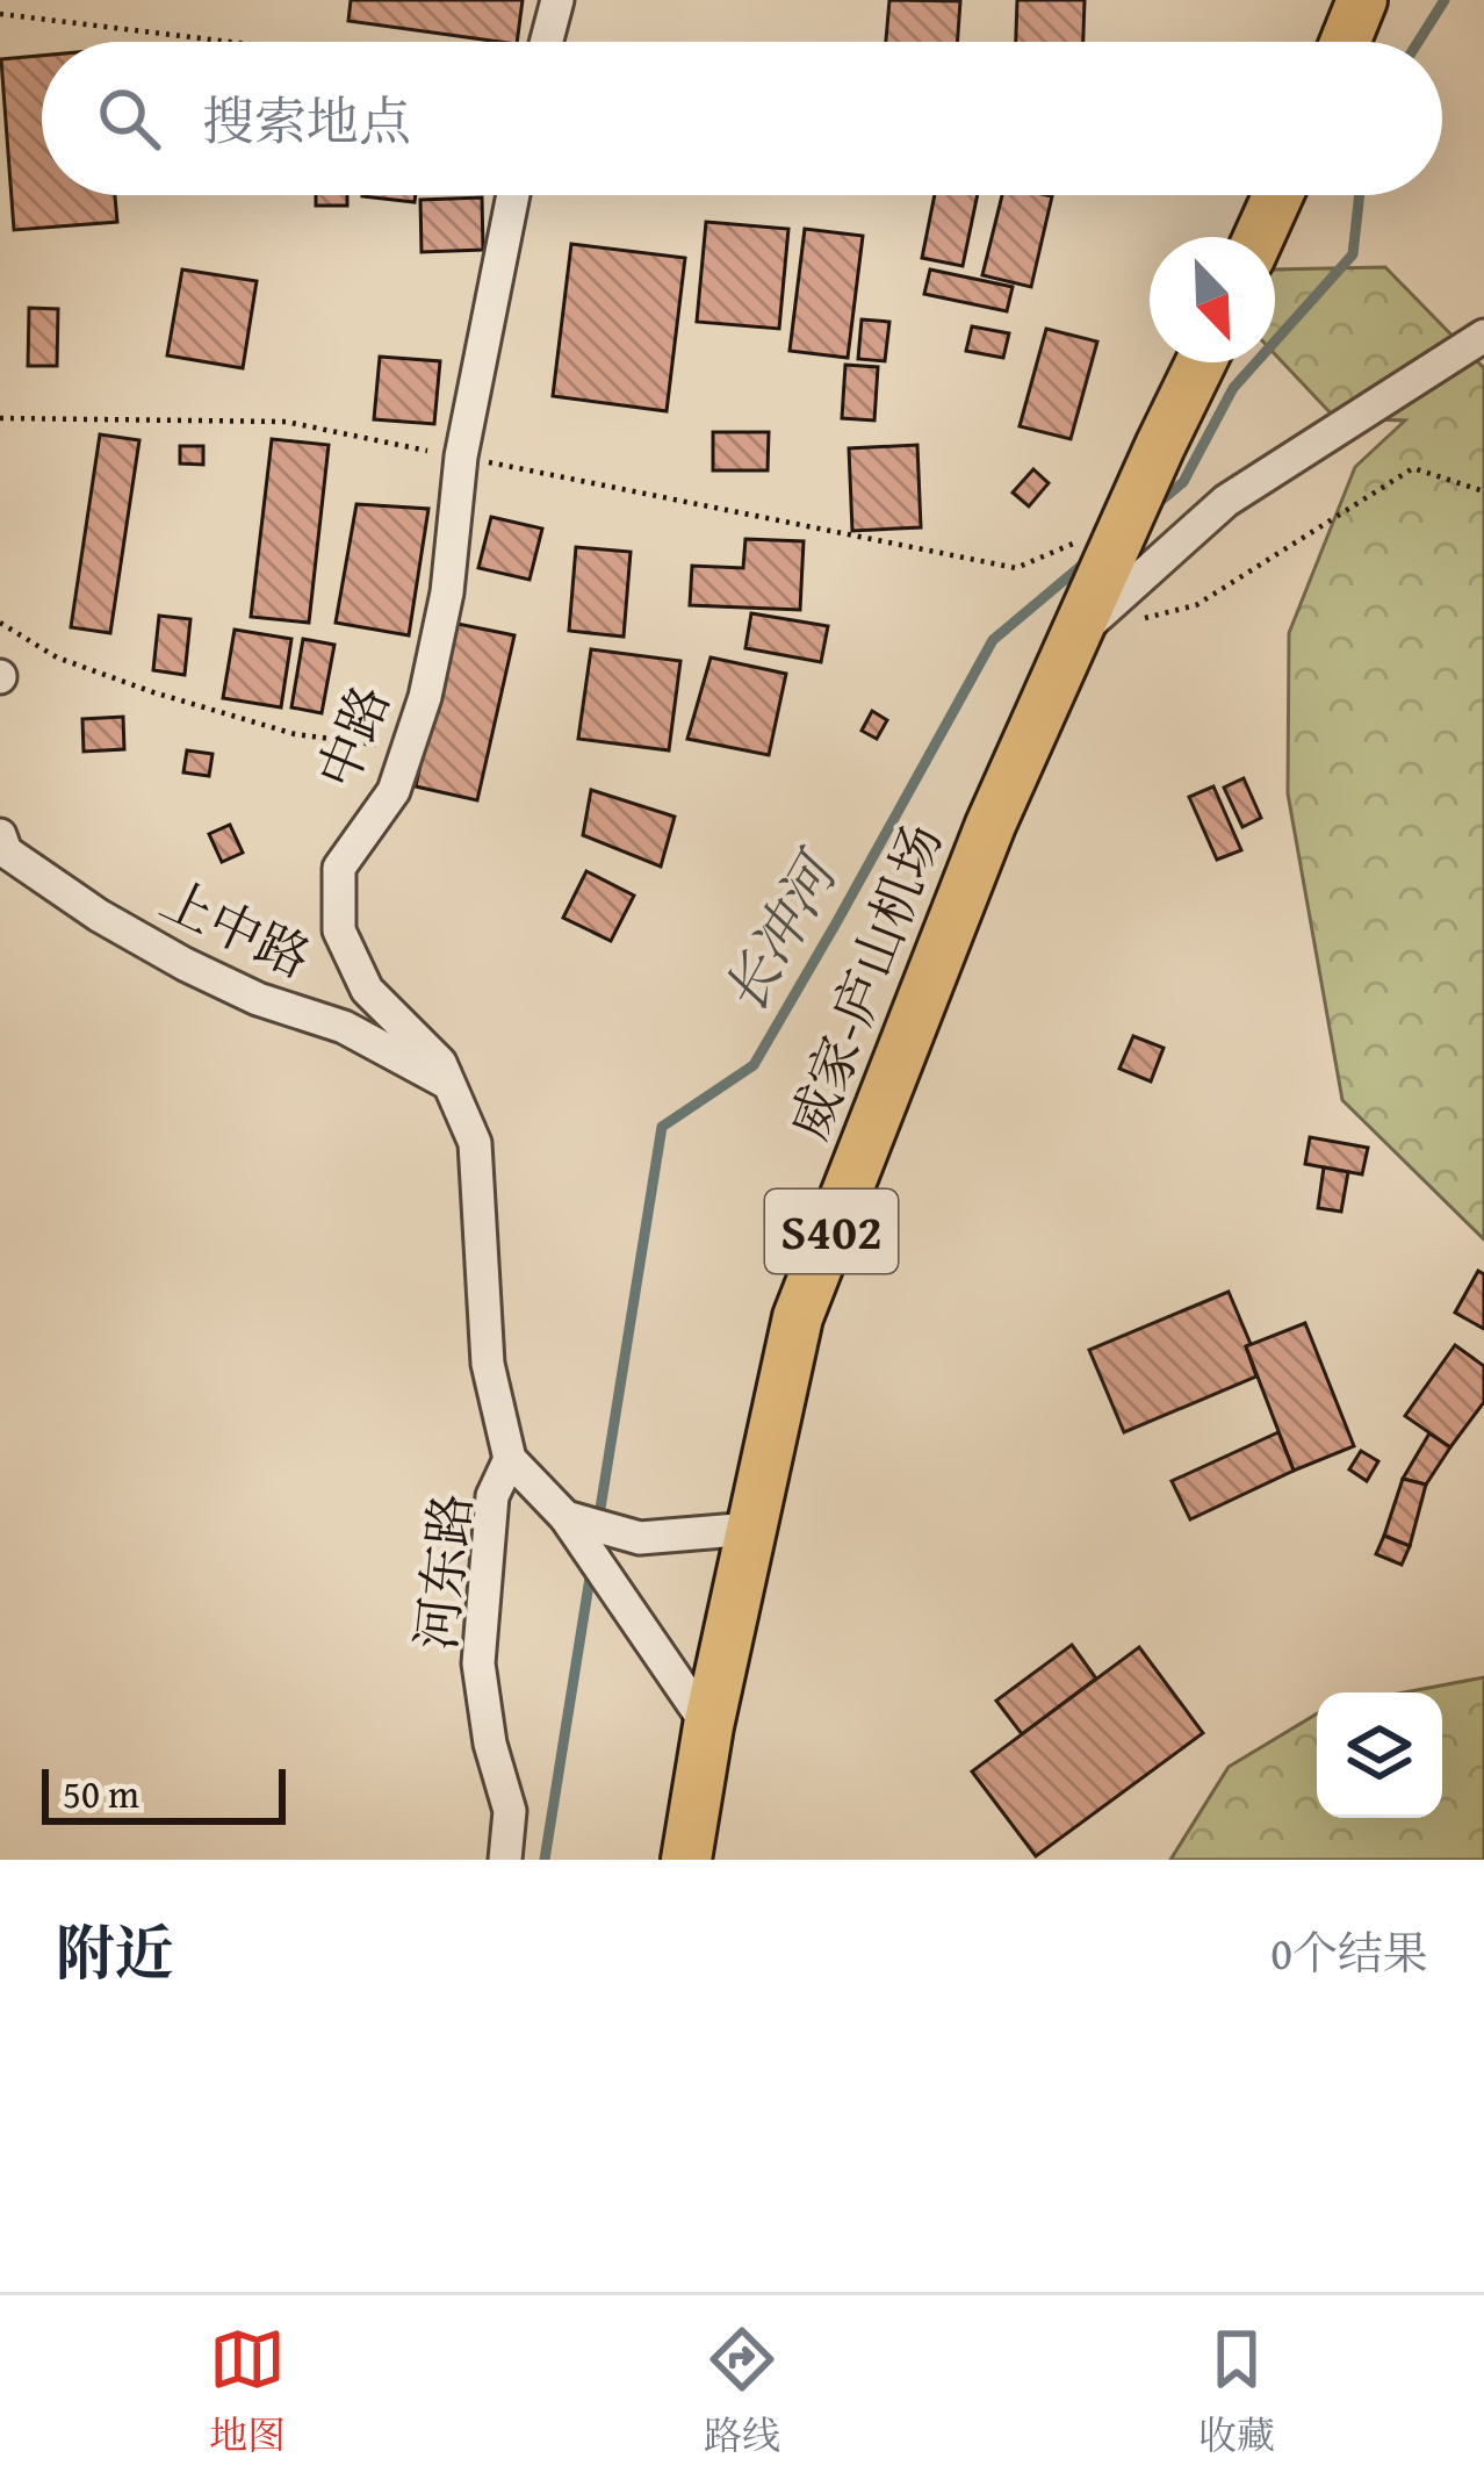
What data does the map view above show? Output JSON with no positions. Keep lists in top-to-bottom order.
{
  "streets": {
    "main road": ["威家-庐山机场", "S402"],
    "street": ["中路", "上中路", "河东路"]
  },
  "crossings": [
    ["中路", "上中路"],
    ["中路", "河东路"],
    ["威家-庐山机场", "河东路"]
  ],
  "water": ["长冲河"],
  "scale_bar": "50 m",
  "north": "bottom right",
  "page": {
    "search": "搜索地点",
    "scale": "50 m",
    "heading": ["附近", "0个结果"],
    "nav": ["地图", "路线", "收藏"]
  }
}
